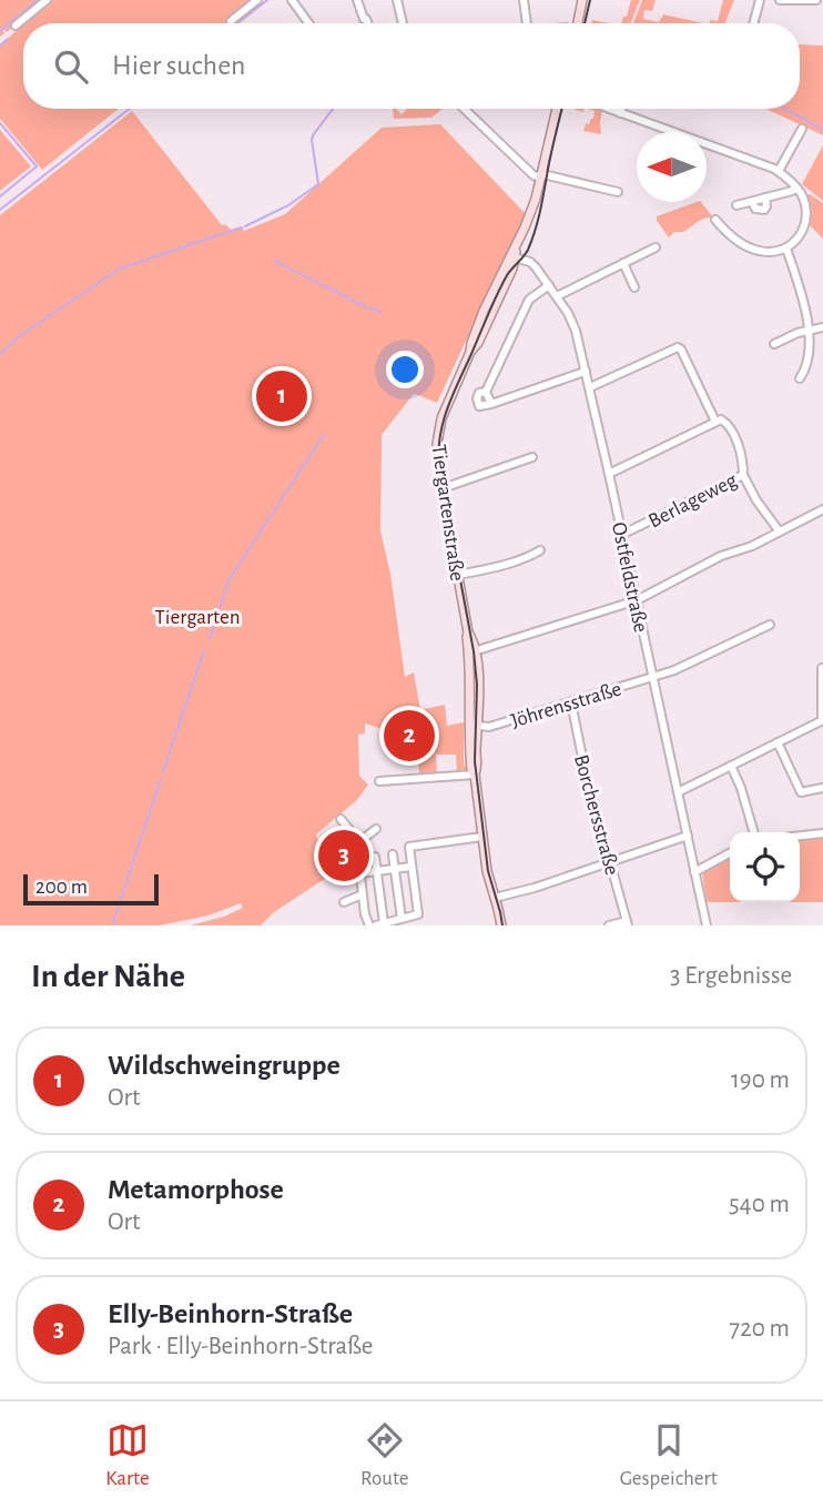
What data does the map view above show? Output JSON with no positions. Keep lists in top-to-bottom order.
{
  "streets": {
    "main road": ["Tiergartenstraße"],
    "street": [
      "Berlageweg",
      "Ostfeldstraße",
      "Jöhrensstraße",
      "Borchersstraße"
    ]
  },
  "crossings": [
    ["Berlageweg", "Ostfeldstraße"],
    ["Tiergartenstraße", "Ostfeldstraße"],
    ["Tiergartenstraße", "Jöhrensstraße"],
    ["Ostfeldstraße", "Jöhrensstraße"],
    ["Jöhrensstraße", "Borchersstraße"]
  ],
  "parks": ["Tiergarten"],
  "scale_bar": "200 m",
  "north": "left",
  "page": {
    "search": "Hier suchen",
    "pins": ["1", "2", "3"],
    "scale": "200 m",
    "heading": ["In der Nähe", "3 Ergebnisse"],
    "list": [
      {
        "mark": "1",
        "name": "Wildschweingruppe",
        "note": "Ort",
        "value": "190 m"
      },
      {
        "mark": "2",
        "name": "Metamorphose",
        "note": "Ort",
        "value": "540 m"
      },
      {
        "mark": "3",
        "name": "Elly-Beinhorn-Straße",
        "note": "Park · Elly-Beinhorn-Straße",
        "value": "720 m"
      }
    ],
    "nav": ["Karte", "Route", "Gespeichert"]
  }
}
